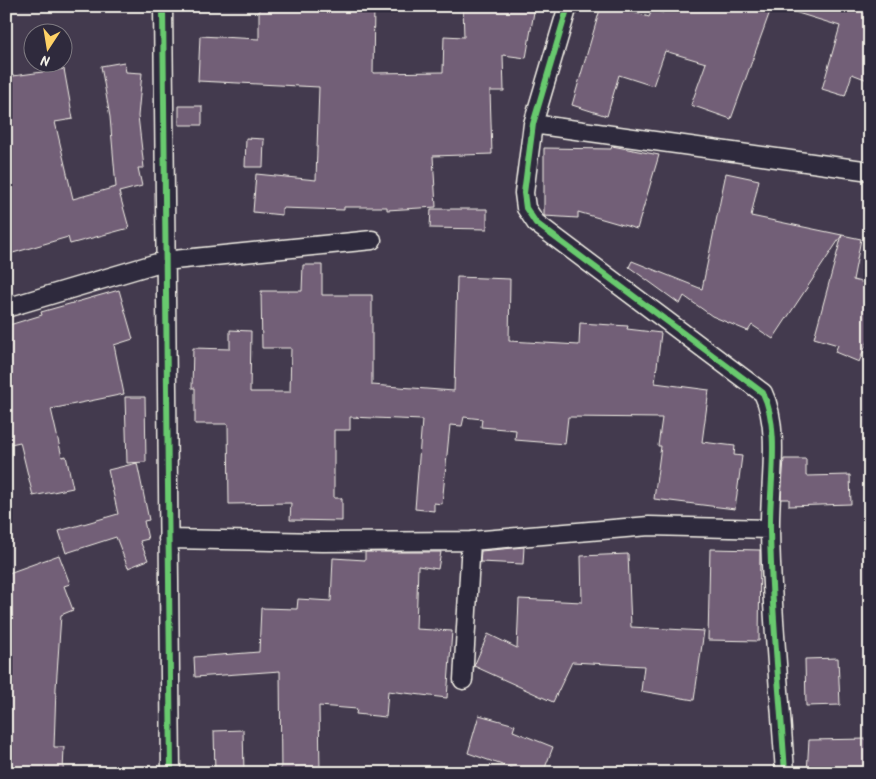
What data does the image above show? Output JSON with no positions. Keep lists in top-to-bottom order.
{
  "north": "bottom"
}
